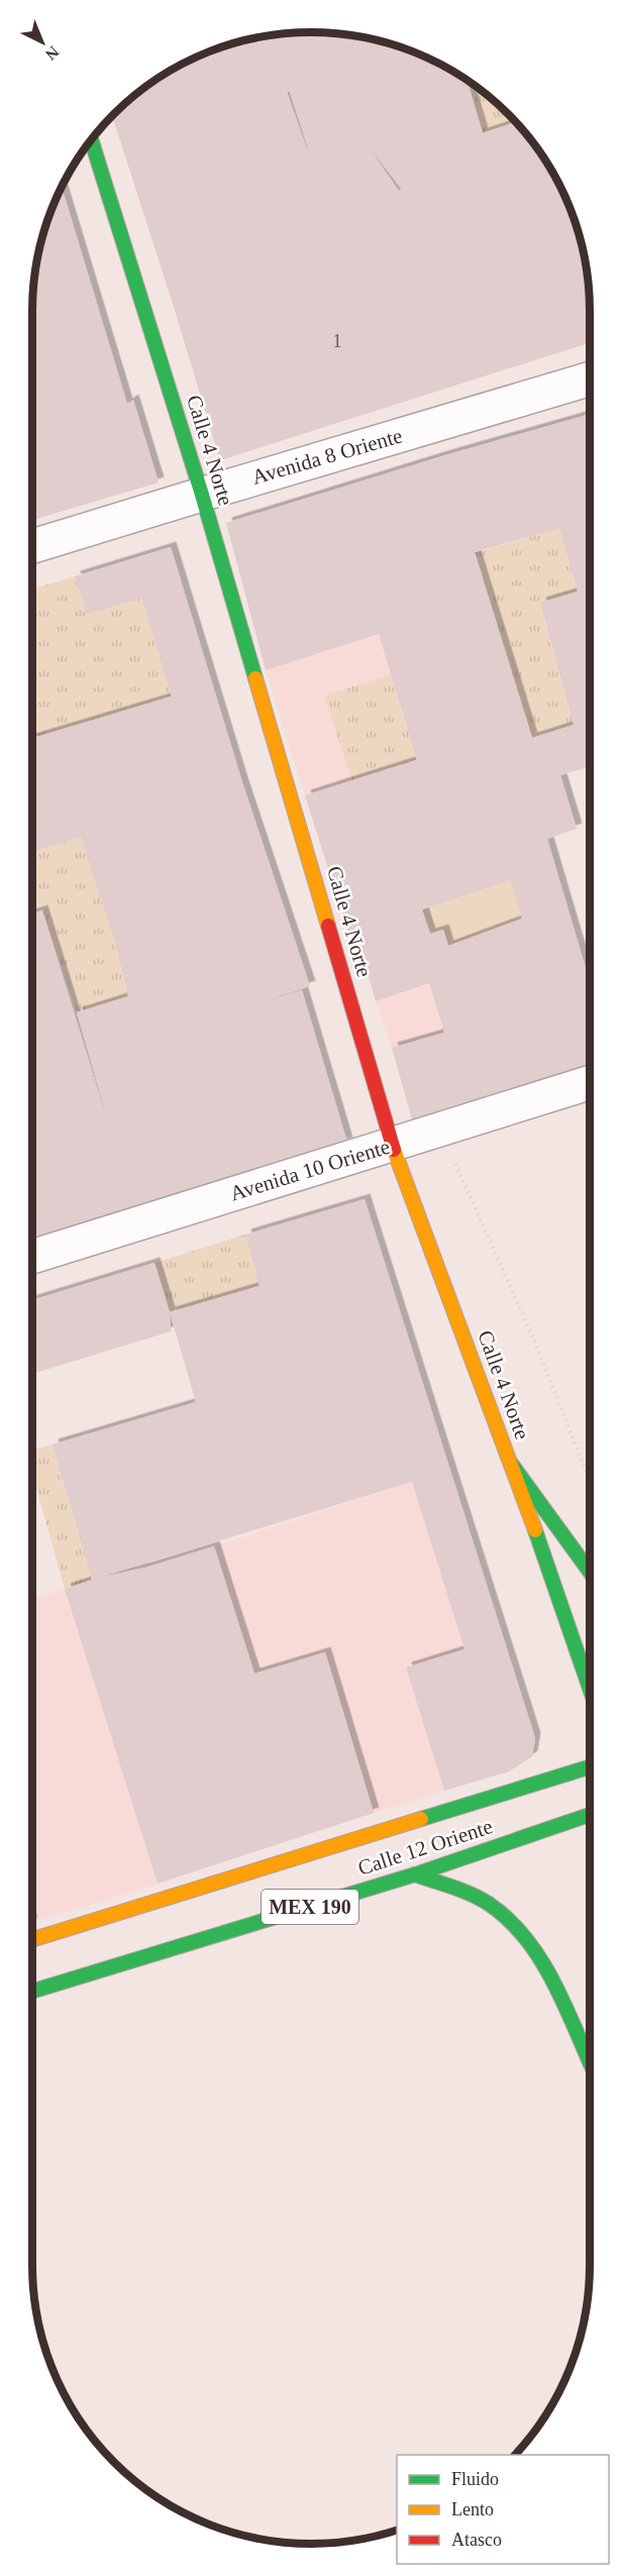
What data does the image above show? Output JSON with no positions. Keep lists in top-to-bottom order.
{
  "streets": {
    "main road": ["Calle 4 Norte", "Calle 12 Oriente", "MEX 190"],
    "street": ["Avenida 8 Oriente", "Avenida 10 Oriente"]
  },
  "crossings": [
    ["Calle 4 Norte", "Avenida 8 Oriente"],
    ["Calle 4 Norte", "Avenida 10 Oriente"]
  ],
  "house_numbers": ["1"],
  "legend": ["Fluido", "Lento", "Atasco"],
  "north": "bottom right"
}
